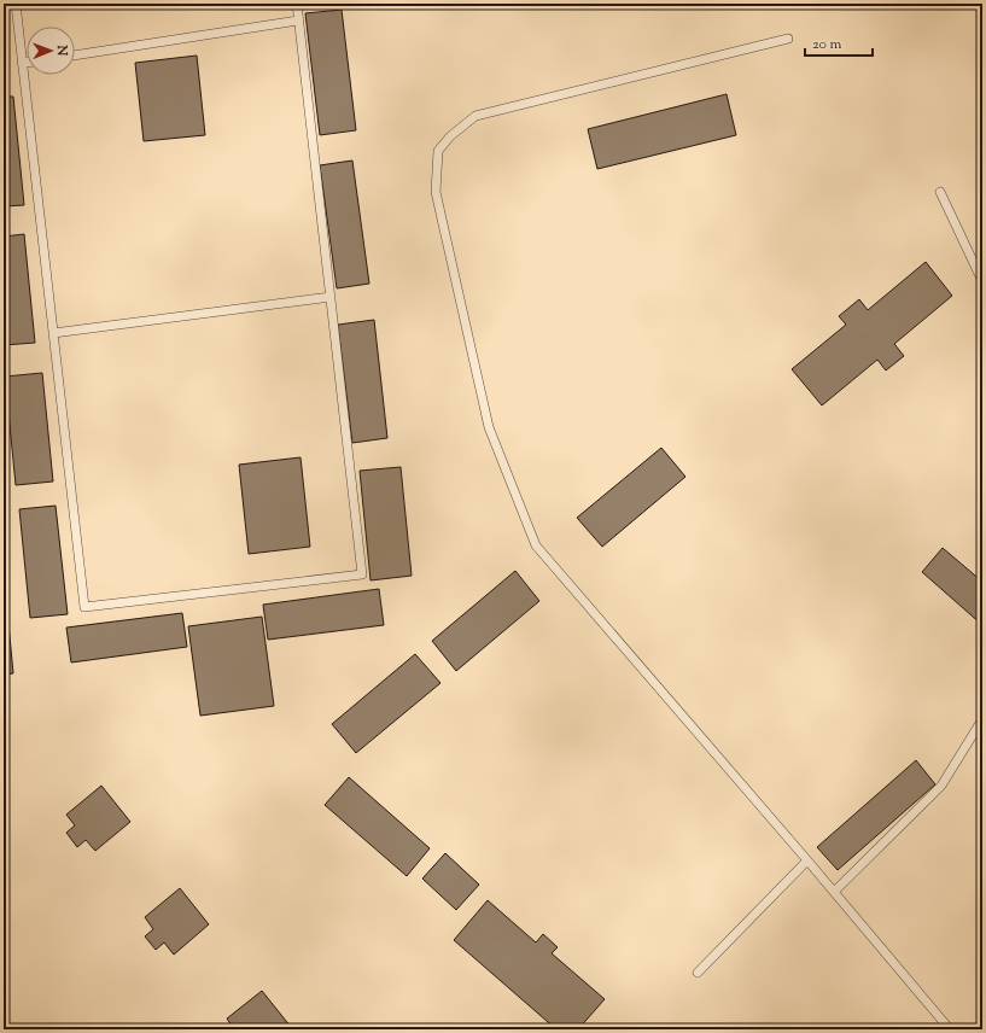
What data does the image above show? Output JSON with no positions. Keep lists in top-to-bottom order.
{
  "scale_bar": "20 m",
  "north": "right"
}
